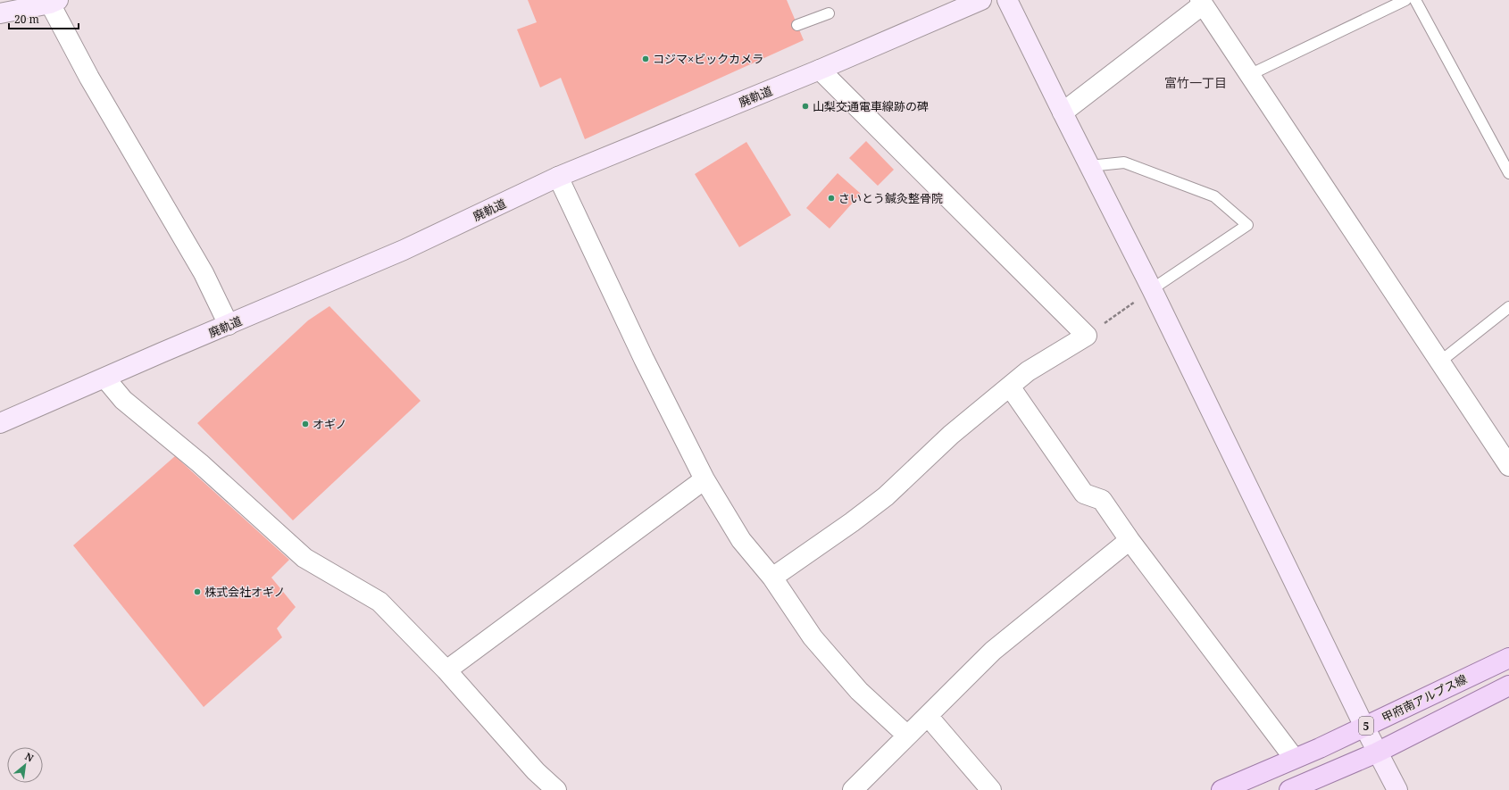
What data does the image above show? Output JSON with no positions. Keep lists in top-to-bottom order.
{
  "streets": {
    "main road": ["甲府南アルプス線", "5"],
    "street": ["廃軌道"]
  },
  "districts": ["富竹一丁目"],
  "places": [
    "コジマ×ビックカメラ",
    "山梨交通電車線跡の碑",
    "さいとう鍼灸整骨院",
    "オギノ",
    "株式会社オギノ"
  ],
  "scale_bar": "20 m",
  "north": "top right"
}
